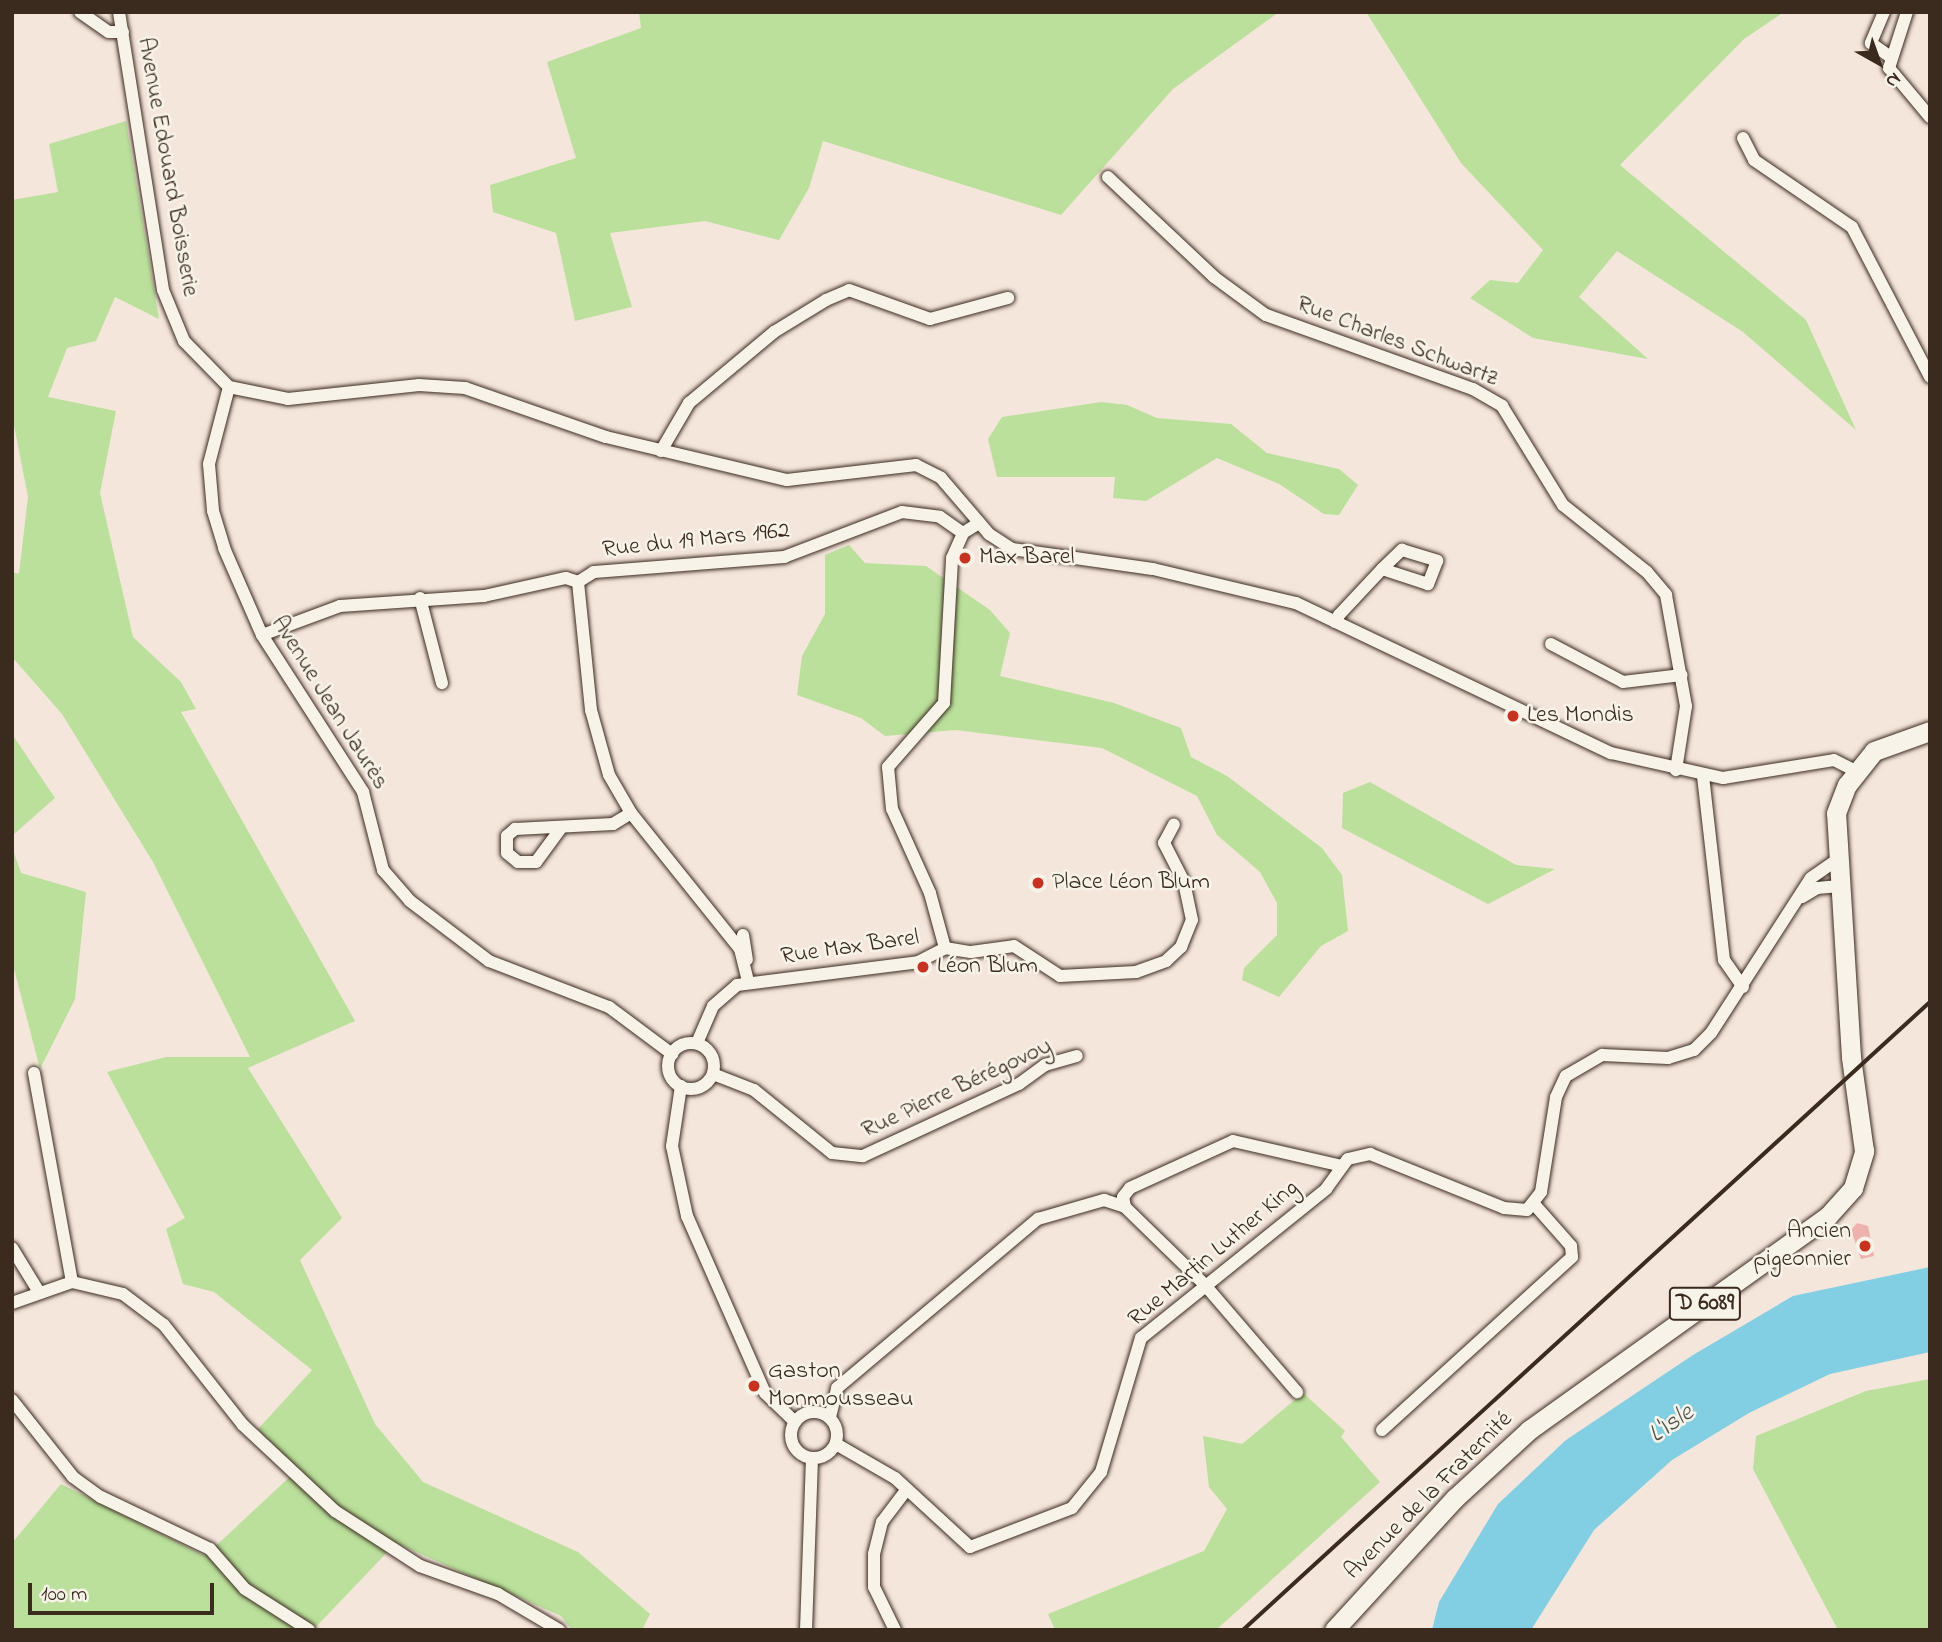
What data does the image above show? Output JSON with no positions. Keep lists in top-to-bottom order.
{
  "streets": {
    "main road": ["D 6089", "Avenue de la Fraternité"],
    "street": [
      "Avenue Edouard Boisserie",
      "Rue Charles Schwartz",
      "Rue du 19 Mars 1962",
      "Avenue Jean Jaurès",
      "Rue Max Barel",
      "Rue Pierre Bérégovoy",
      "Rue Martin Luther King"
    ]
  },
  "crossings": [
    ["Avenue Edouard Boisserie", "Avenue Jean Jaurès"],
    ["Rue du 19 Mars 1962", "Rue Max Barel"],
    ["Avenue Jean Jaurès", "Rue Max Barel"],
    ["Avenue Jean Jaurès", "Rue Pierre Bérégovoy"],
    ["Rue Max Barel", "Rue Pierre Bérégovoy"],
    ["D 6089", "Avenue de la Fraternité"]
  ],
  "water": ["L'Isle"],
  "places": [
    "Max Barel",
    "Les Mondis",
    "Place Léon Blum",
    "Léon Blum",
    "Ancien pigeonnier",
    "Gaston Monmousseau"
  ],
  "scale_bar": "100 m",
  "north": "bottom right"
}
